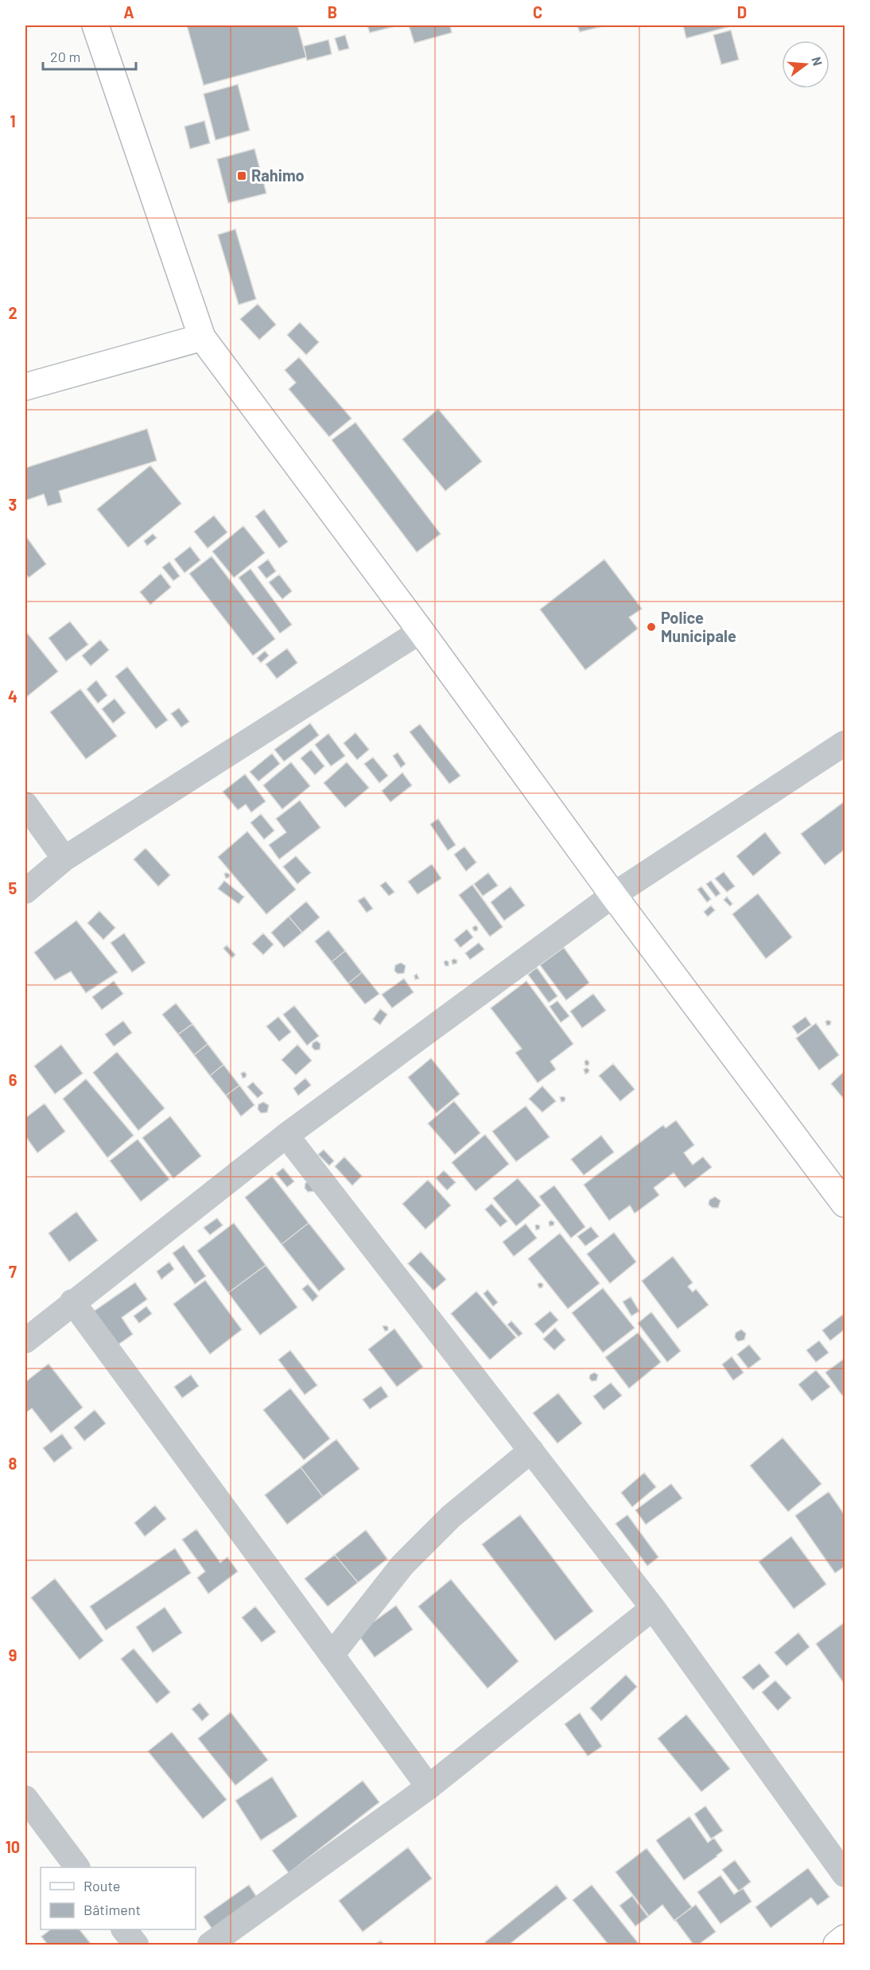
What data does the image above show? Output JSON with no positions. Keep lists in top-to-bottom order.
{
  "places": {
    "transit": ["Rahimo"],
    "other": ["Police Municipale"]
  },
  "legend": ["Route", "Bâtiment"],
  "scale_bar": "20 m",
  "north": "right",
  "grid": {
    "columns": [
      "A",
      "B",
      "C",
      "D"
    ],
    "rows": [
      "1",
      "2",
      "3",
      "4",
      "5",
      "6",
      "7",
      "8",
      "9",
      "10"
    ]
  }
}
